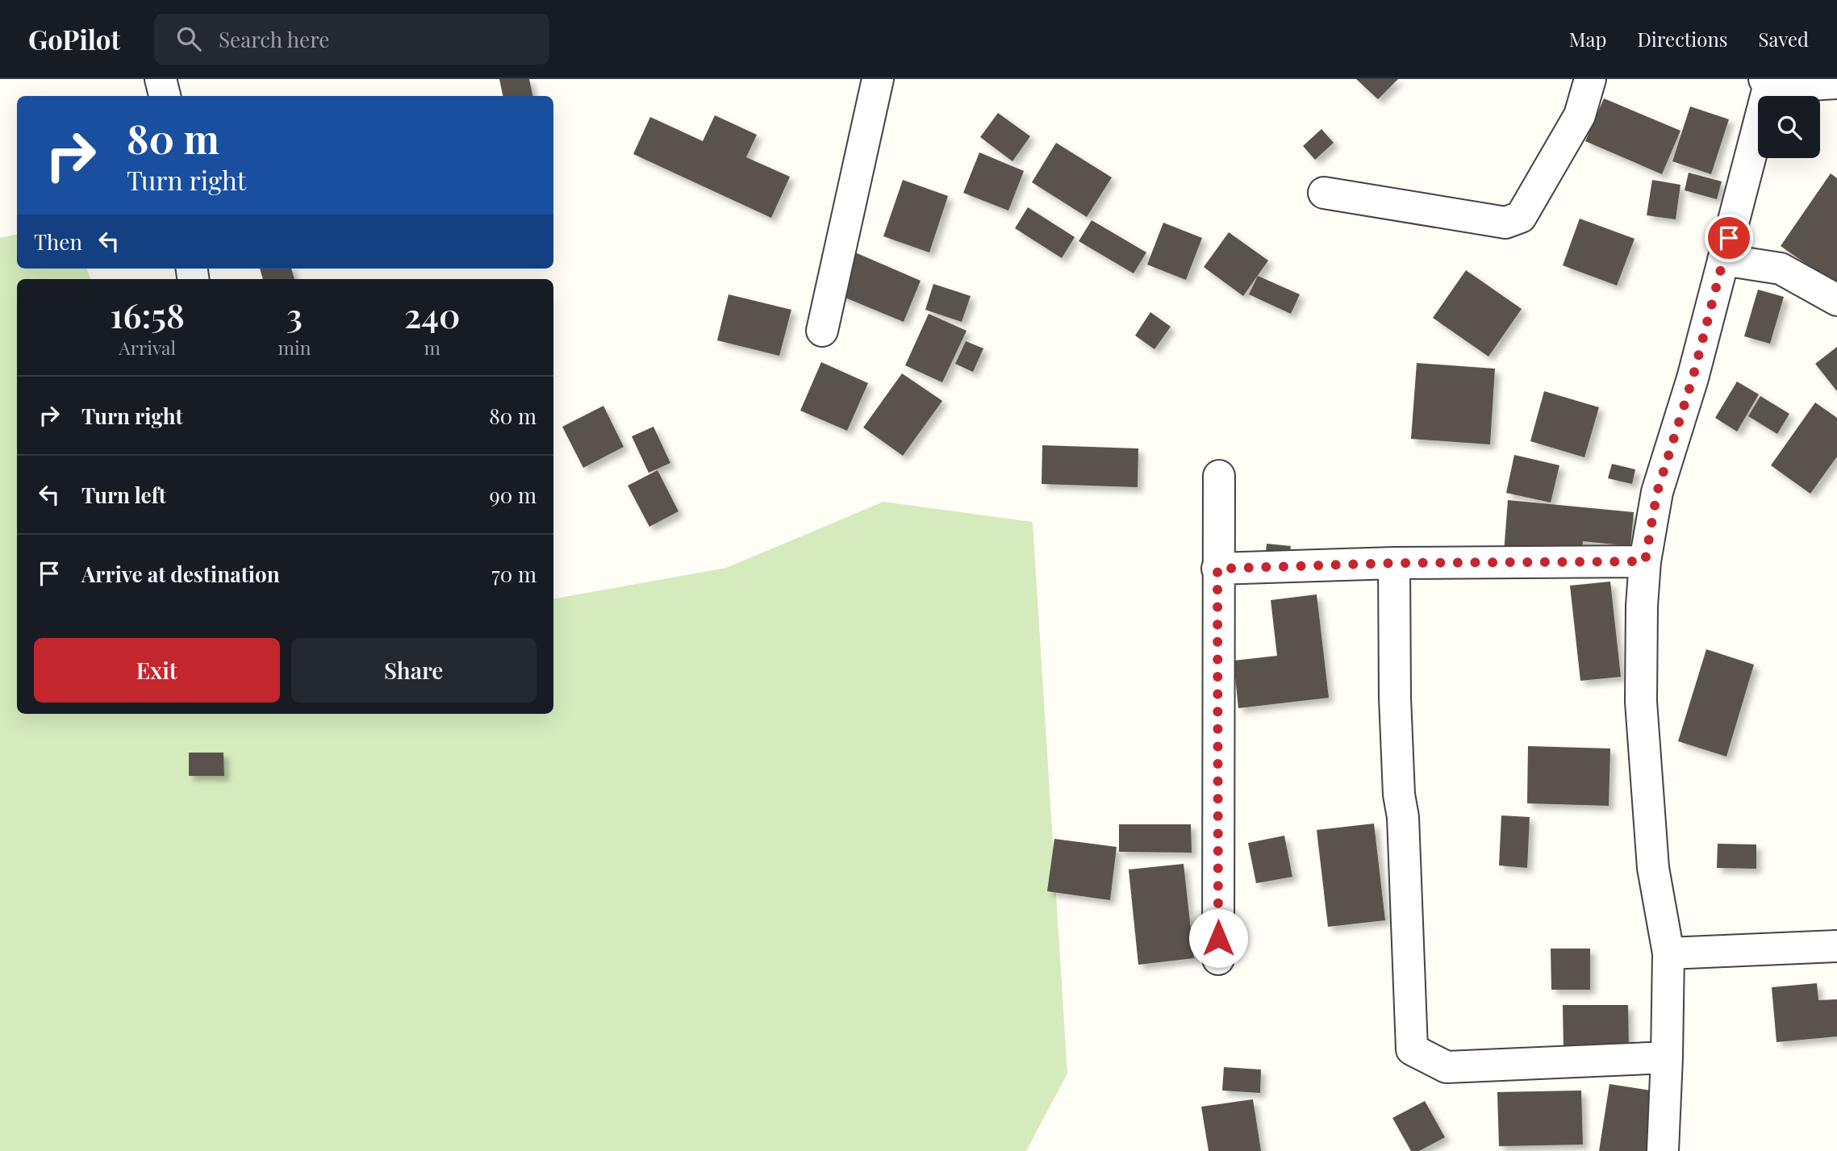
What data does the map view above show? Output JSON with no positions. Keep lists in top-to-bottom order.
{
  "page": {
    "header": "GoPilot",
    "search": "Search here",
    "nav": ["Map", "Directions", "Saved"],
    "turn": ["80 m", "Turn right"],
    "then": "Then",
    "eta": [
      "16:58",
      "Arrival",
      "3",
      "min",
      "240",
      "m"
    ],
    "list": [
      {
        "name": "Turn right",
        "value": "80 m"
      },
      {
        "name": "Turn left",
        "value": "90 m"
      },
      {
        "name": "Arrive at destination",
        "value": "70 m"
      }
    ],
    "buttons": ["Exit", "Share"]
  }
}
